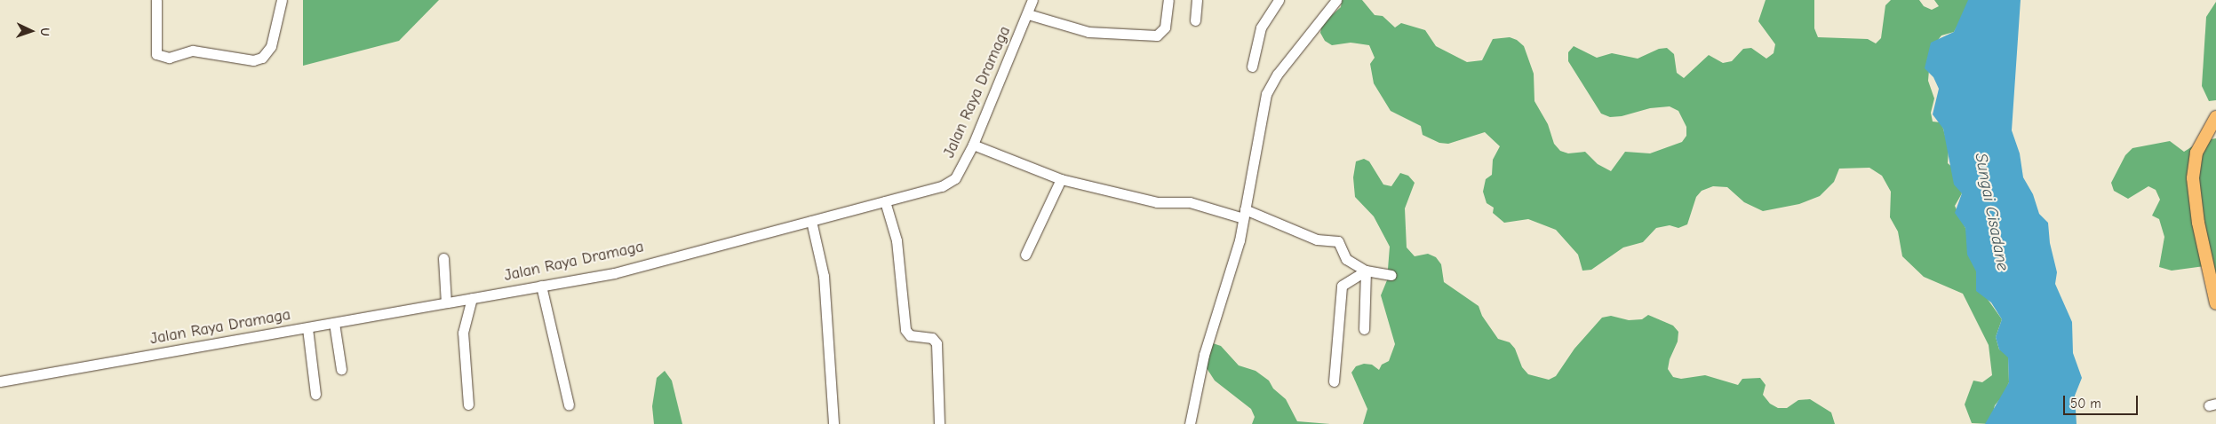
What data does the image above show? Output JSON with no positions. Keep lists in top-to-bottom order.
{
  "streets": {
    "street": ["Jalan Raya Dramaga"]
  },
  "water": ["Sungai Cisadane"],
  "scale_bar": "50 m",
  "north": "right"
}
